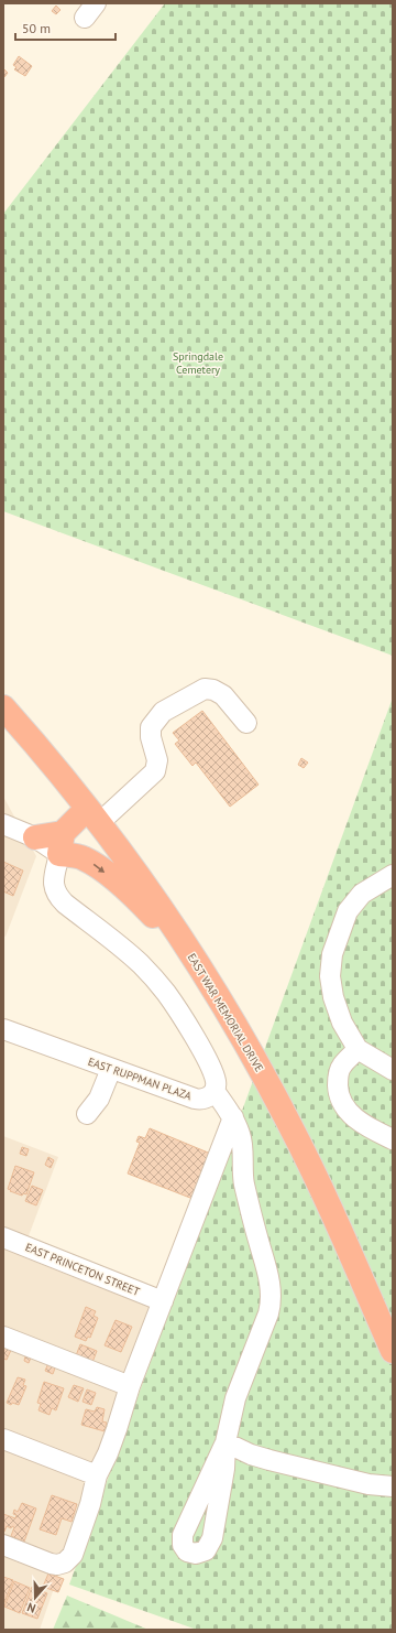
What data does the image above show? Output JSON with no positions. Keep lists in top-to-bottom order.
{
  "streets": {
    "highway": ["EAST WAR MEMORIAL DRIVE"],
    "street": ["EAST RUPPMAN PLAZA", "EAST PRINCETON STREET"]
  },
  "parks": ["Springdale Cemetery"],
  "scale_bar": "50 m",
  "north": "bottom"
}
